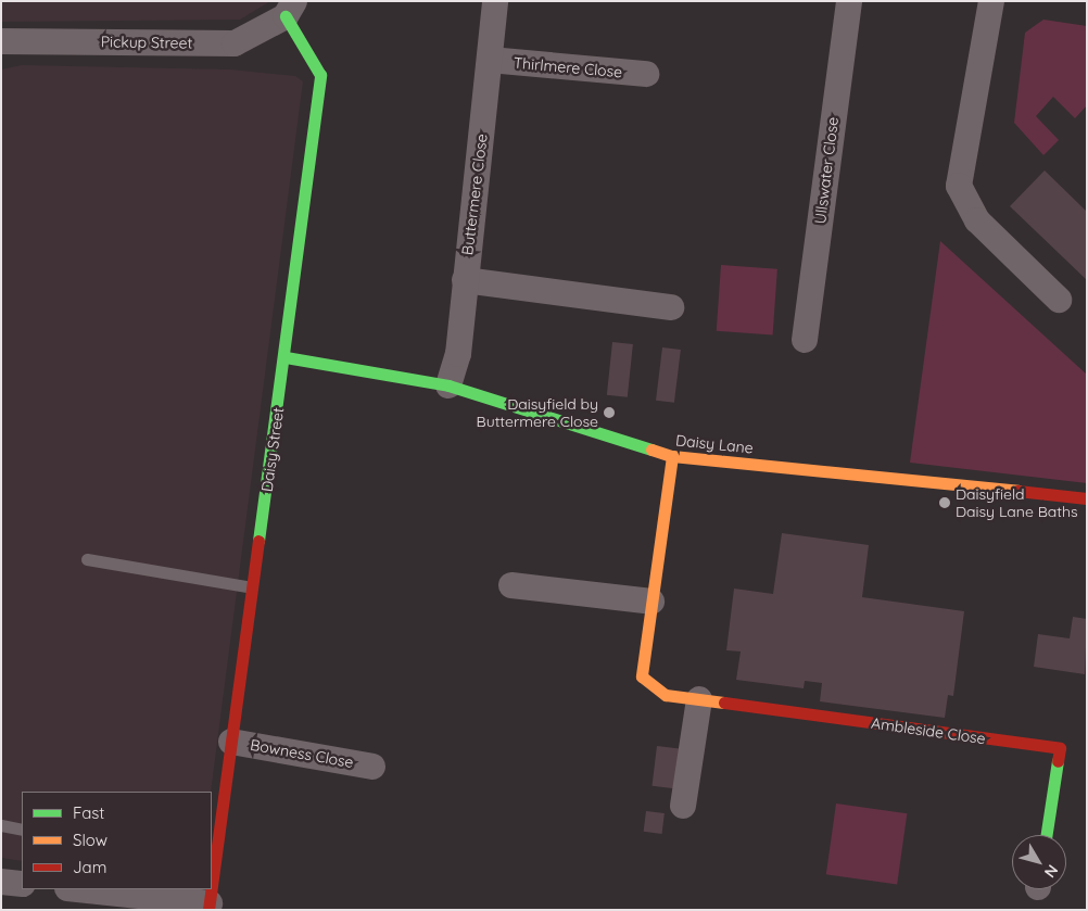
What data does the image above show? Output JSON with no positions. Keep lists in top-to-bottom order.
{
  "streets": {
    "street": [
      "Pickup Street",
      "Thirlmere Close",
      "Ullswater Close",
      "Buttermere Close",
      "Daisy Lane",
      "Daisy Street",
      "Ambleside Close",
      "Bowness Close"
    ]
  },
  "crossings": [
    ["Pickup Street", "Daisy Street"],
    ["Thirlmere Close", "Buttermere Close"],
    ["Buttermere Close", "Daisy Lane"],
    ["Daisy Lane", "Daisy Street"],
    ["Daisy Lane", "Ambleside Close"],
    ["Daisy Street", "Bowness Close"]
  ],
  "places": ["Daisyfield by Buttermere Close", "Daisyfield Daisy Lane Baths"],
  "legend": ["Fast", "Slow", "Jam"],
  "north": "bottom right"
}
